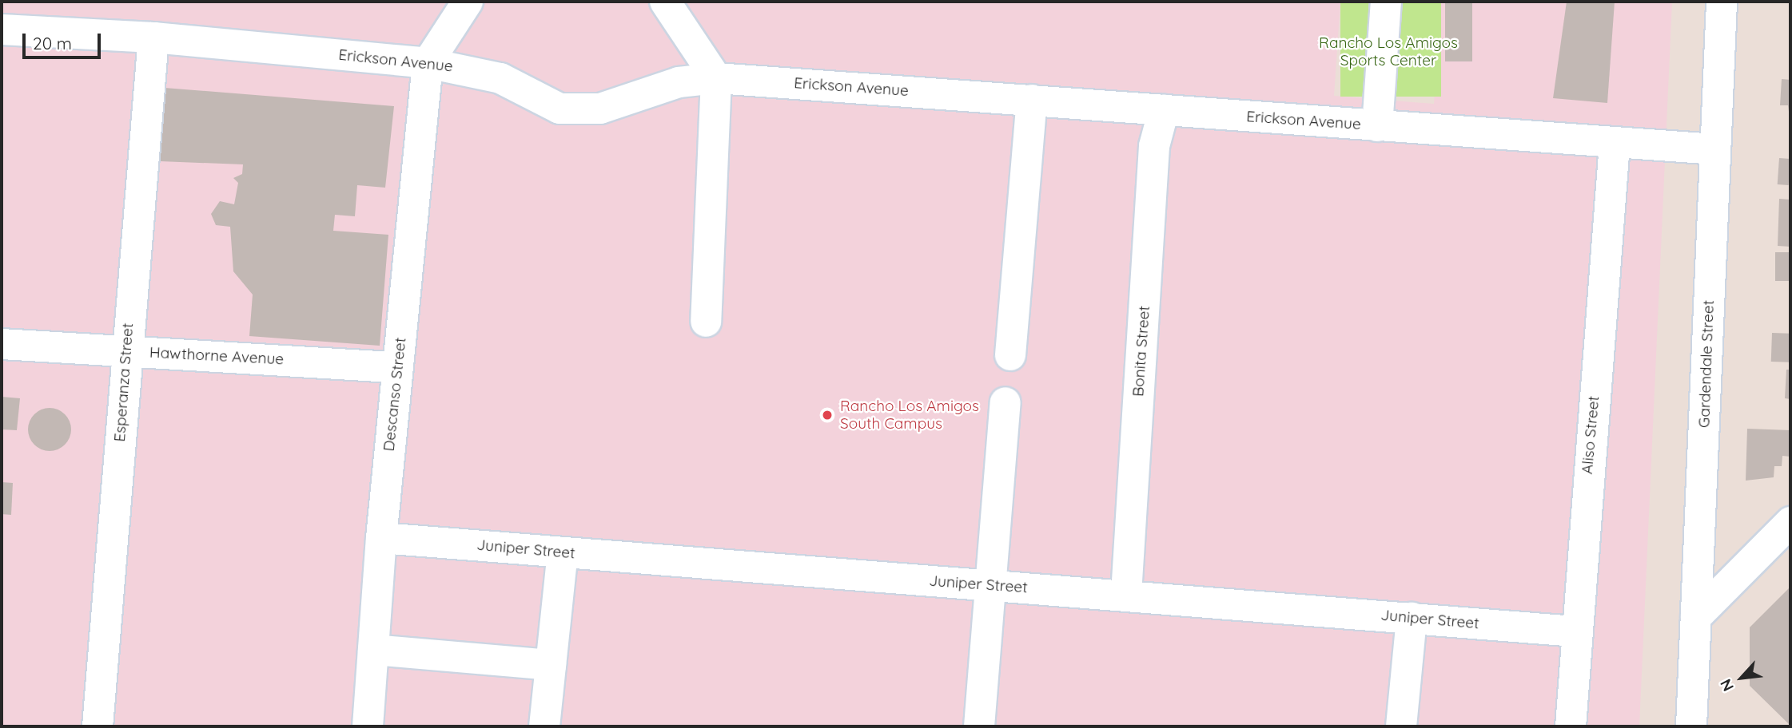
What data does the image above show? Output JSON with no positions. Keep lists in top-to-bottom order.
{
  "streets": {
    "street": [
      "Erickson Avenue",
      "Bonita Street",
      "Hawthorne Avenue",
      "Gardendale Street",
      "Esperanza Street",
      "Descanso Street",
      "Aliso Street",
      "Juniper Street"
    ]
  },
  "crossings": [
    ["Erickson Avenue", "Bonita Street"],
    ["Erickson Avenue", "Gardendale Street"],
    ["Erickson Avenue", "Esperanza Street"],
    ["Erickson Avenue", "Descanso Street"],
    ["Erickson Avenue", "Aliso Street"],
    ["Bonita Street", "Juniper Street"],
    ["Hawthorne Avenue", "Esperanza Street"],
    ["Hawthorne Avenue", "Descanso Street"],
    ["Descanso Street", "Juniper Street"],
    ["Aliso Street", "Juniper Street"]
  ],
  "parks": ["Rancho Los Amigos Sports Center"],
  "places": ["Rancho Los Amigos South Campus"],
  "scale_bar": "20 m",
  "north": "bottom left"
}
